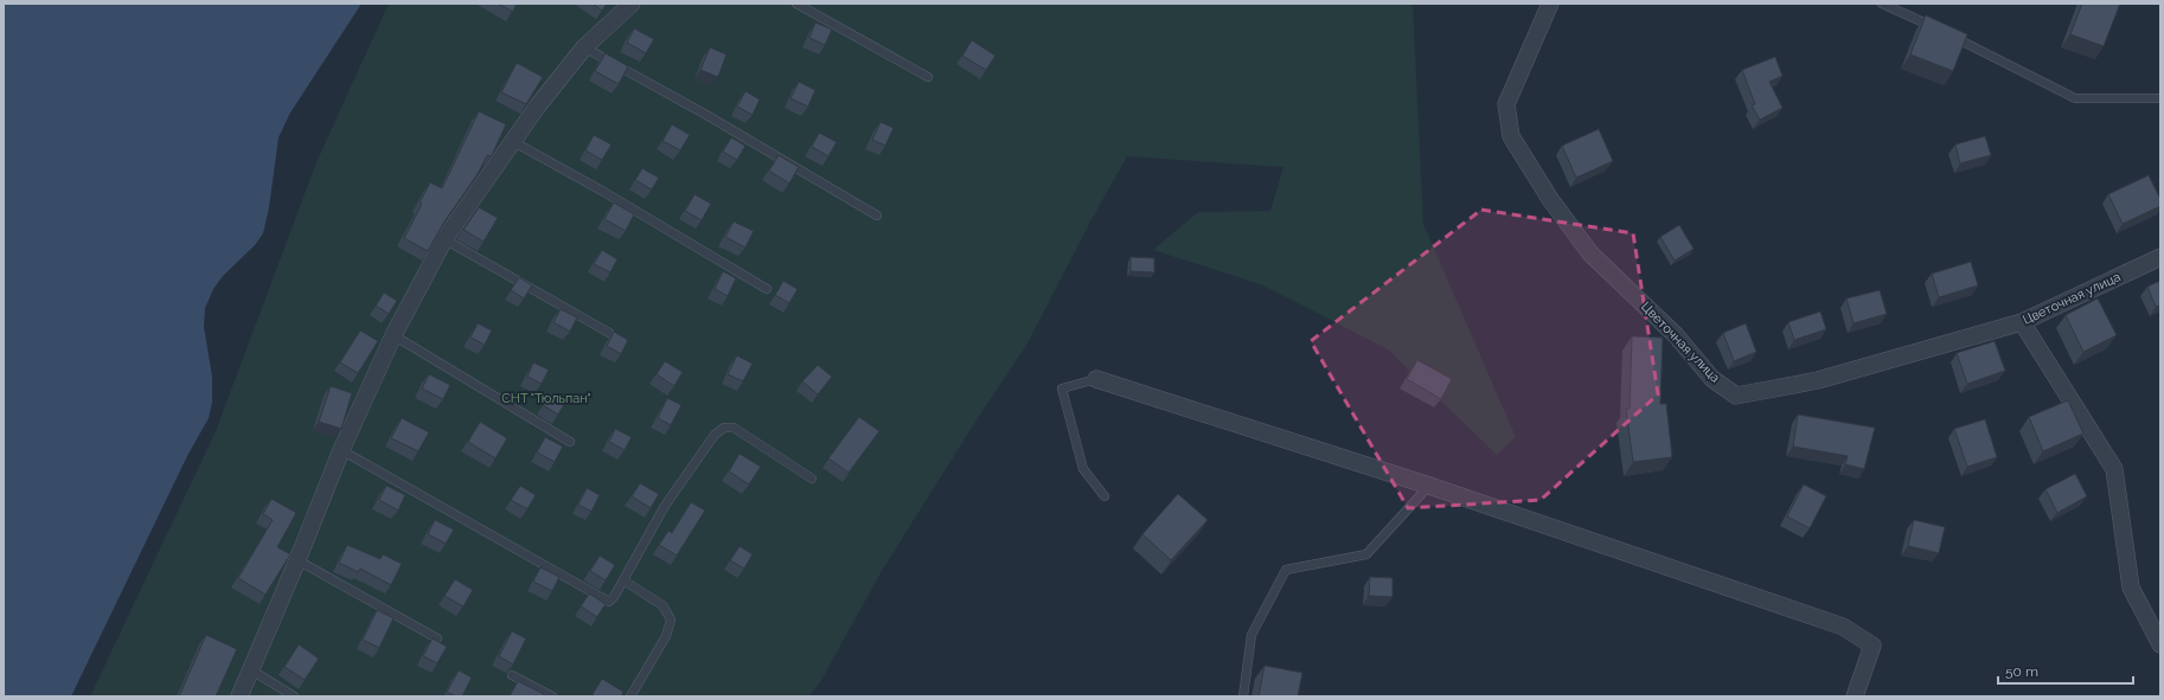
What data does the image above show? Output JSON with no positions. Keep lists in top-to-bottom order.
{
  "streets": {
    "street": ["Цветочная улица"]
  },
  "parks": ["СНТ \"Тюльпан\""],
  "scale_bar": "50 m"
}
